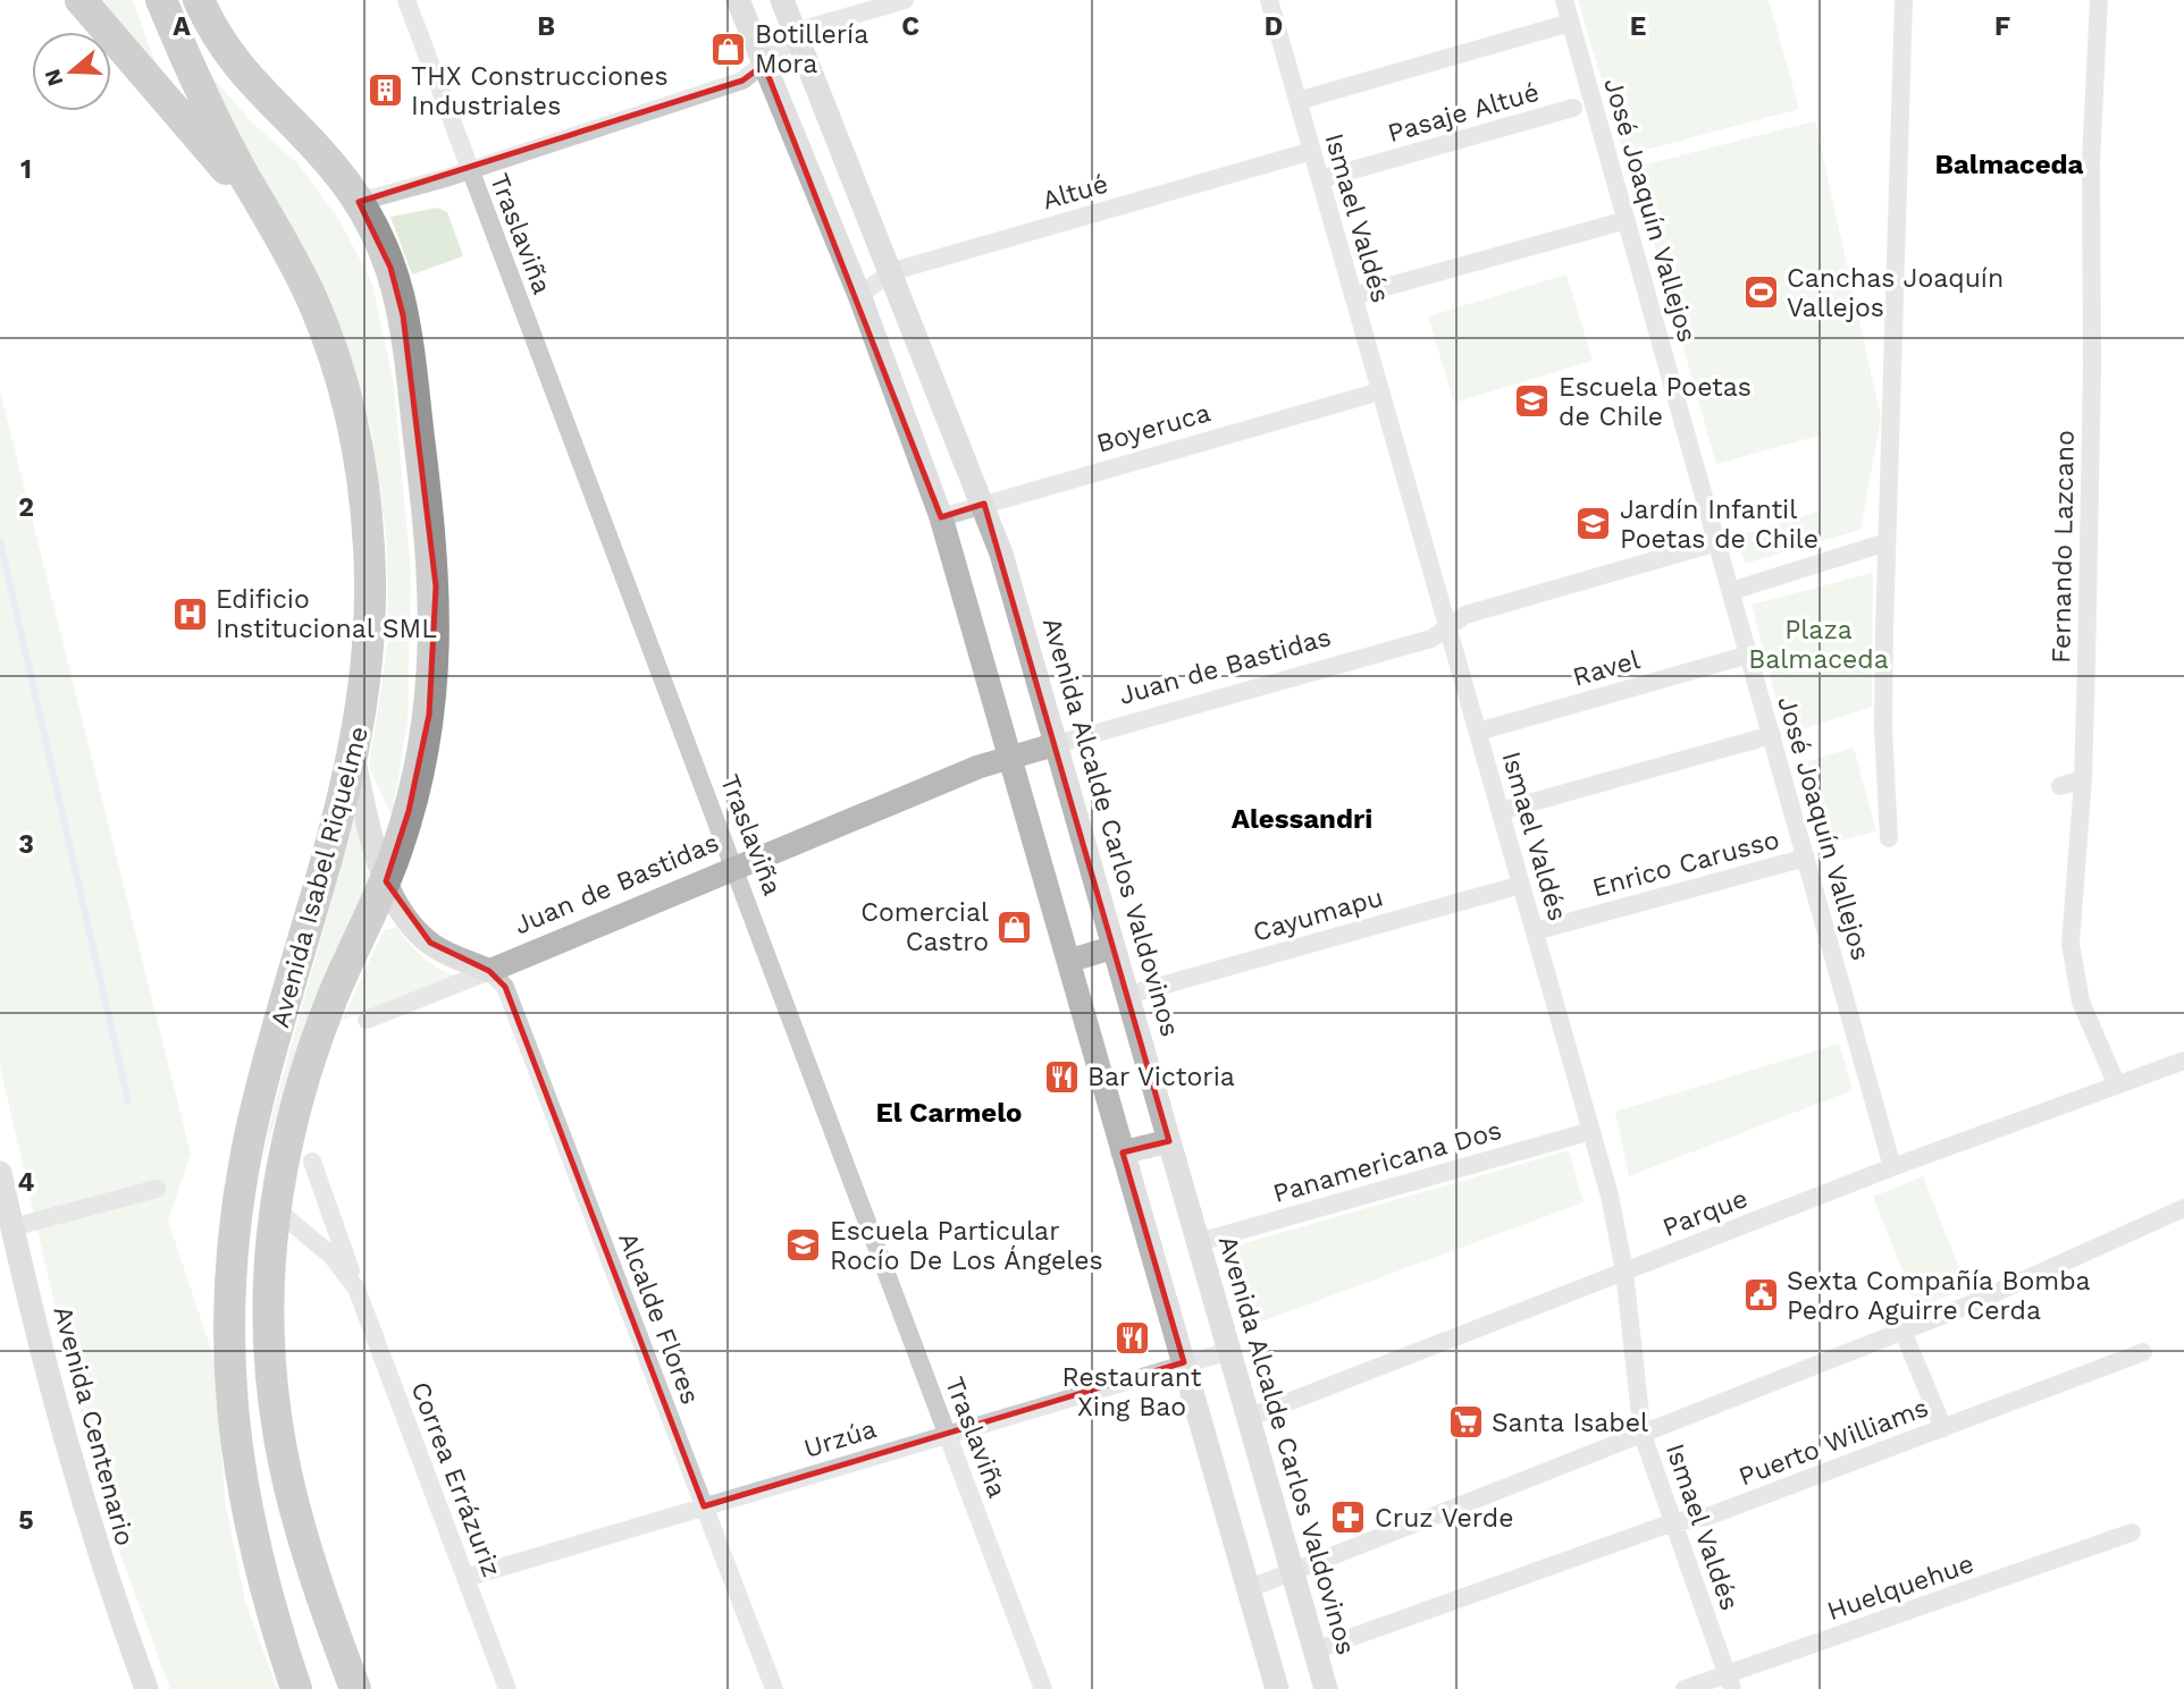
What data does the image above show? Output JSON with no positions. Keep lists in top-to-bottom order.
{
  "streets": {
    "highway": ["Avenida Isabel Riquelme"],
    "main road": ["Juan de Bastidas", "Avenida Alcalde Carlos Valdovinos", "Avenida Centenario"],
    "street": [
      "Pasaje Altué",
      "Altué",
      "José Joaquín Vallejos",
      "Ismael Valdés",
      "Traslaviña",
      "Boyeruca",
      "Fernando Lazcano",
      "Ravel",
      "Enrico Carusso",
      "Cayumapu",
      "Panamericana Dos",
      "Parque",
      "Alcalde Flores",
      "Urzúa",
      "Puerto Williams",
      "Correa Errázuriz",
      "Huelquehue"
    ]
  },
  "crossings": [
    ["Pasaje Altué", "Ismael Valdés"],
    ["Altué", "Ismael Valdés"],
    ["Altué", "Avenida Alcalde Carlos Valdovinos"],
    ["José Joaquín Vallejos", "Juan de Bastidas"],
    ["José Joaquín Vallejos", "Ravel"],
    ["José Joaquín Vallejos", "Enrico Carusso"],
    ["José Joaquín Vallejos", "Parque"],
    ["Ismael Valdés", "Boyeruca"],
    ["Ismael Valdés", "Juan de Bastidas"],
    ["Ismael Valdés", "Ravel"],
    ["Ismael Valdés", "Enrico Carusso"],
    ["Ismael Valdés", "Cayumapu"],
    ["Ismael Valdés", "Panamericana Dos"],
    ["Ismael Valdés", "Parque"],
    ["Ismael Valdés", "Puerto Williams"],
    ["Ismael Valdés", "Huelquehue"],
    ["Traslaviña", "Juan de Bastidas"],
    ["Traslaviña", "Urzúa"],
    ["Boyeruca", "Avenida Alcalde Carlos Valdovinos"],
    ["Fernando Lazcano", "Parque"],
    ["Juan de Bastidas", "Avenida Alcalde Carlos Valdovinos"],
    ["Juan de Bastidas", "Alcalde Flores"],
    ["Avenida Alcalde Carlos Valdovinos", "Cayumapu"],
    ["Avenida Alcalde Carlos Valdovinos", "Panamericana Dos"],
    ["Avenida Alcalde Carlos Valdovinos", "Parque"],
    ["Avenida Alcalde Carlos Valdovinos", "Urzúa"],
    ["Avenida Alcalde Carlos Valdovinos", "Puerto Williams"],
    ["Avenida Isabel Riquelme", "Correa Errázuriz"],
    ["Alcalde Flores", "Urzúa"],
    ["Urzúa", "Correa Errázuriz"]
  ],
  "districts": ["Balmaceda", "Alessandri", "El Carmelo"],
  "parks": ["Plaza Balmaceda"],
  "places": {
    "shop": ["Botillería Mora", "Comercial Castro"],
    "building": ["THX Construcciones Industriales"],
    "sports": ["Canchas Joaquín Vallejos"],
    "school or university": ["Escuela Poetas de Chile", "Jardín Infantil Poetas de Chile", "Escuela Particular Rocío De Los Ángeles"],
    "hospital": ["Edificio Institucional SML"],
    "restaurant": ["Bar Victoria", "Restaurant Xing Bao"],
    "public building": ["Sexta Compañía Bomba Pedro Aguirre Cerda"],
    "supermarket": ["Santa Isabel"],
    "pharmacy": ["Cruz Verde"]
  },
  "north": "left",
  "grid": {
    "columns": [
      "A",
      "B",
      "C",
      "D",
      "E",
      "F"
    ],
    "rows": [
      "1",
      "2",
      "3",
      "4",
      "5"
    ]
  }
}
